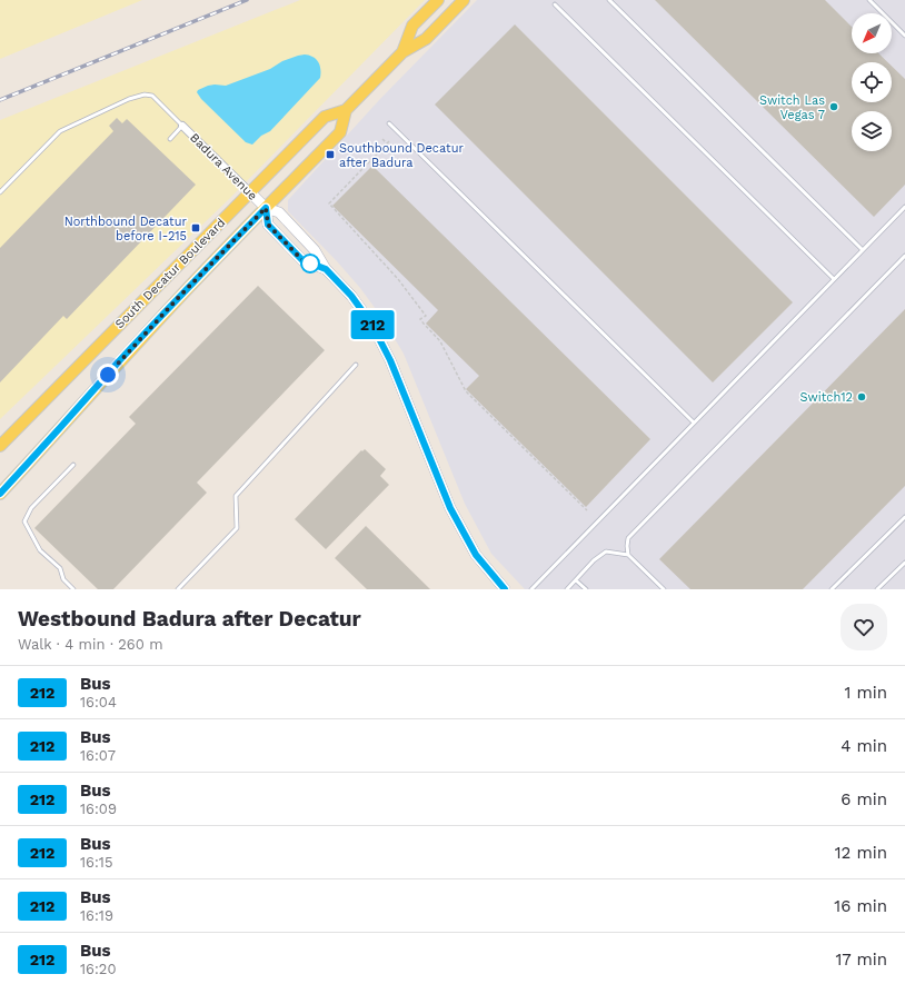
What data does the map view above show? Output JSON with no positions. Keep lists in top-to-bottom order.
{
  "streets": {
    "main road": ["Badura Avenue", "South Decatur Boulevard"]
  },
  "crossings": [
    ["Badura Avenue", "South Decatur Boulevard"]
  ],
  "places": {
    "other": ["Switch Las Vegas 7", "Switch12"],
    "transit": ["Southbound Decatur after Badura", "Northbound Decatur before I-215"]
  },
  "lines": ["bus line 212"],
  "north": "bottom left",
  "page": {
    "on_map": "212",
    "heading": ["Westbound Badura after Decatur", "Walk · 4 min · 260 m"],
    "list": [
      {
        "mark": "212",
        "name": "Bus",
        "note": "16:04",
        "value": "1 min"
      },
      {
        "mark": "212",
        "name": "Bus",
        "note": "16:07",
        "value": "4 min"
      },
      {
        "mark": "212",
        "name": "Bus",
        "note": "16:09",
        "value": "6 min"
      },
      {
        "mark": "212",
        "name": "Bus",
        "note": "16:15",
        "value": "12 min"
      },
      {
        "mark": "212",
        "name": "Bus",
        "note": "16:19",
        "value": "16 min"
      },
      {
        "mark": "212",
        "name": "Bus",
        "note": "16:20",
        "value": "17 min"
      }
    ]
  }
}
